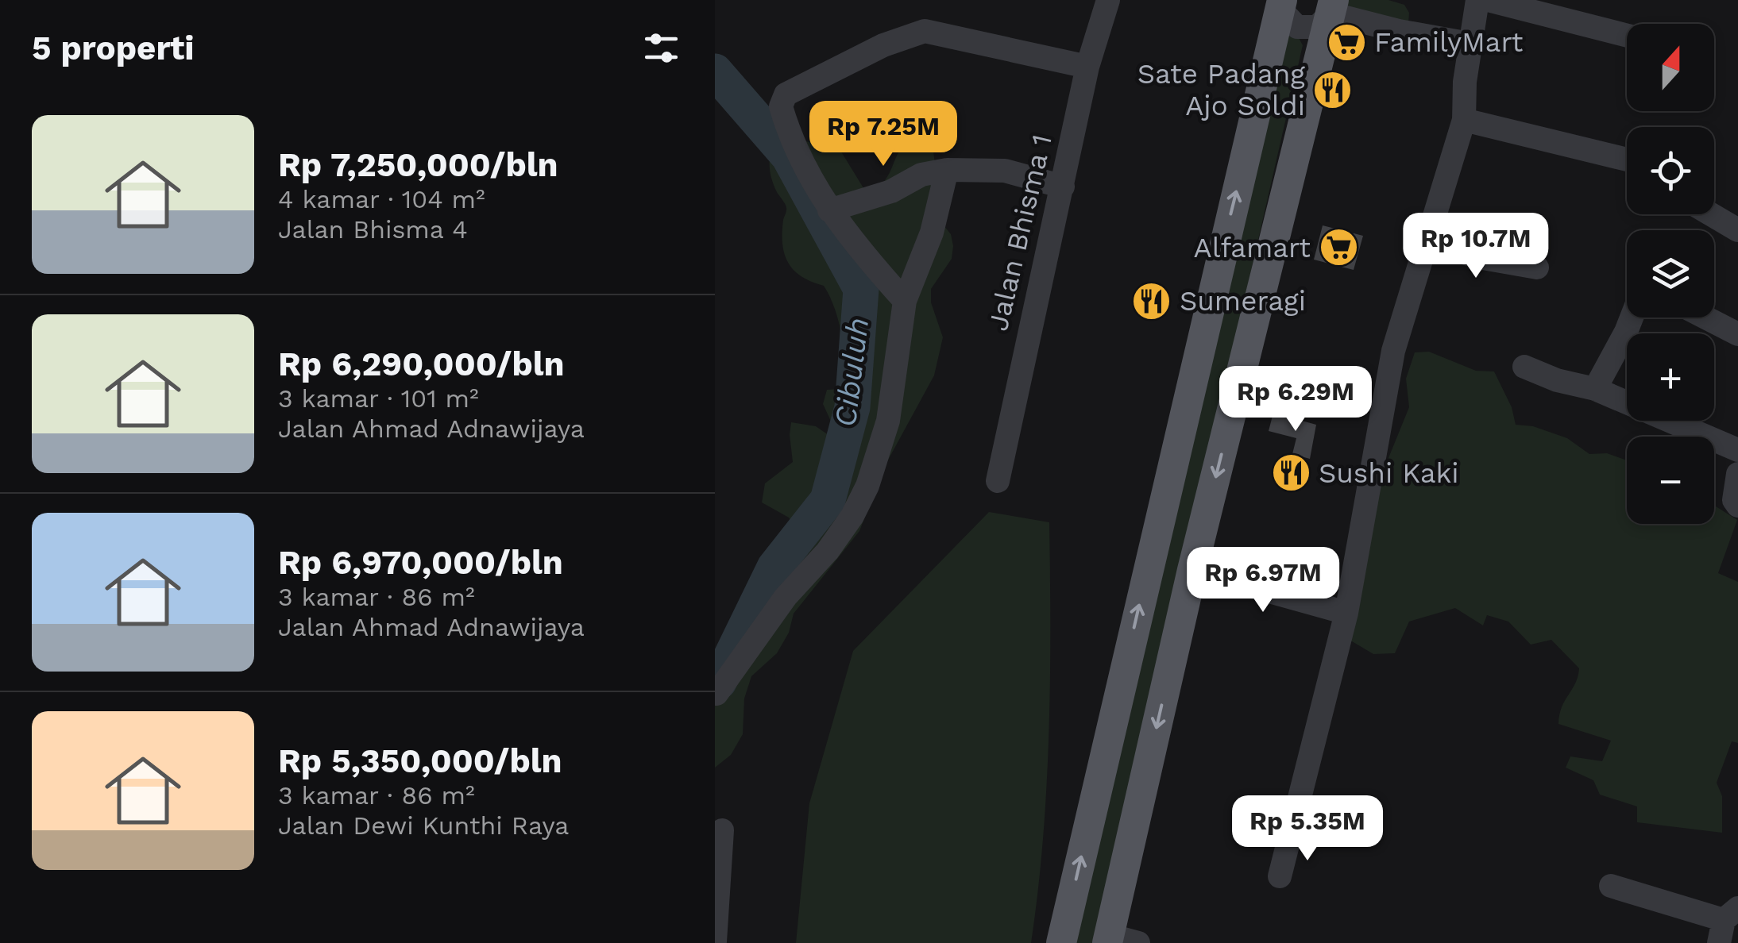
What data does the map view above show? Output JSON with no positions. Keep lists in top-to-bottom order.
{
  "streets": {
    "street": ["Jalan Bhisma 1"]
  },
  "water": ["Cibuluh"],
  "places": {
    "supermarket": ["FamilyMart", "Alfamart"],
    "restaurant": ["Sate Padang Ajo Soldi", "Sumeragi", "Sushi Kaki"]
  },
  "north": "top",
  "page": {
    "heading": "5 properti",
    "map_buttons": ["+", "−"],
    "list": [
      {
        "name": "Rp 7,250,000/bln",
        "note": "4 kamar · 104 m² · Jalan Bhisma 4"
      },
      {
        "name": "Rp 6,290,000/bln",
        "note": "3 kamar · 101 m² · Jalan Ahmad Adnawijaya"
      },
      {
        "name": "Rp 6,970,000/bln",
        "note": "3 kamar · 86 m² · Jalan Ahmad Adnawijaya"
      },
      {
        "name": "Rp 5,350,000/bln",
        "note": "3 kamar · 86 m² · Jalan Dewi Kunthi Raya"
      }
    ],
    "price": [
      "Rp 7.25M",
      "Rp 10.7M",
      "Rp 6.29M",
      "Rp 6.97M",
      "Rp 5.35M"
    ]
  }
}
